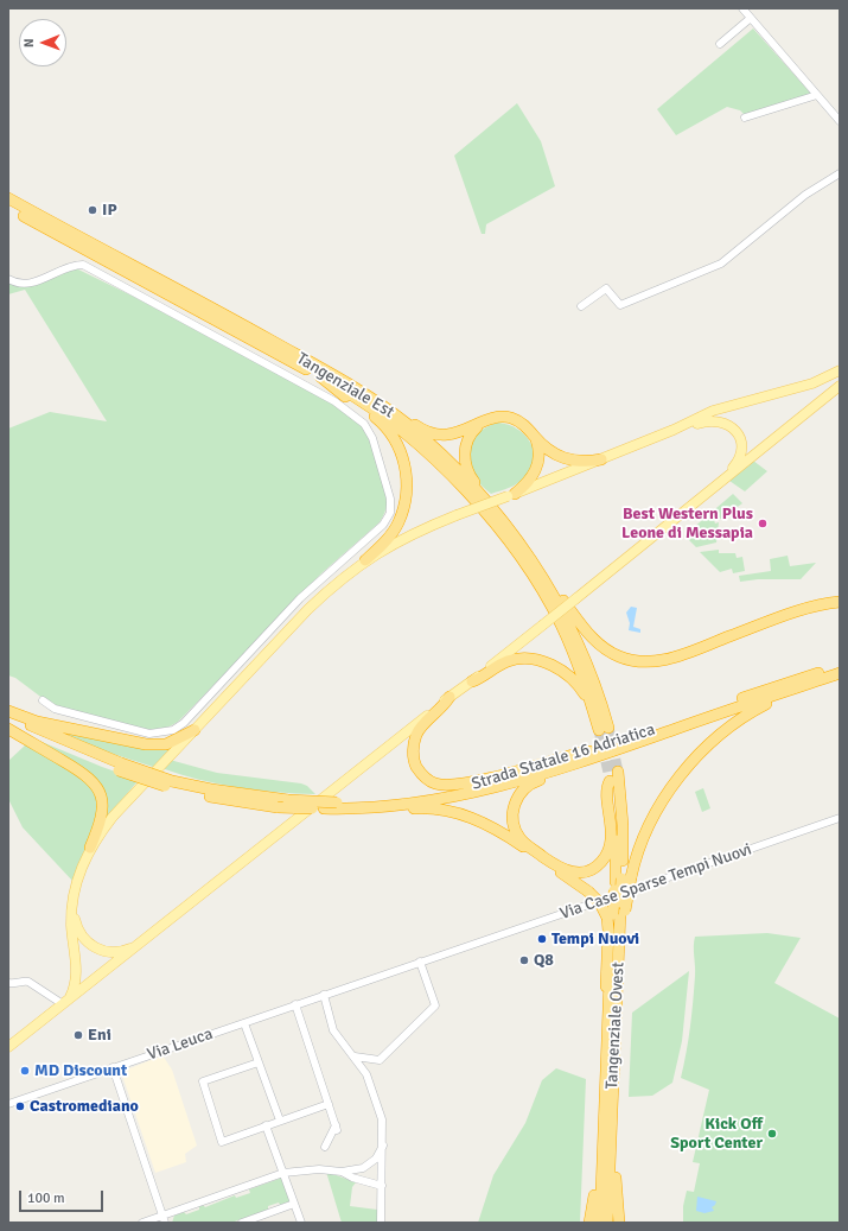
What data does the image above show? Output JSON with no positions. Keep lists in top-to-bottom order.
{
  "streets": {
    "highway": ["Tangenziale Est", "Strada Statale 16 Adriatica", "Tangenziale Ovest"],
    "street": ["Via Case Sparse Tempi Nuovi", "Via Leuca"]
  },
  "crossings": [
    ["Strada Statale 16 Adriatica", "Tangenziale Ovest"],
    ["Via Case Sparse Tempi Nuovi", "Via Leuca"]
  ],
  "places": [
    "IP",
    "Best Western Plus Leone di Messapia",
    "Tempi Nuovi",
    "Q8",
    "Eni",
    "MD Discount",
    "Castromediano",
    "Kick Off Sport Center"
  ],
  "scale_bar": "100 m",
  "north": "left"
}
